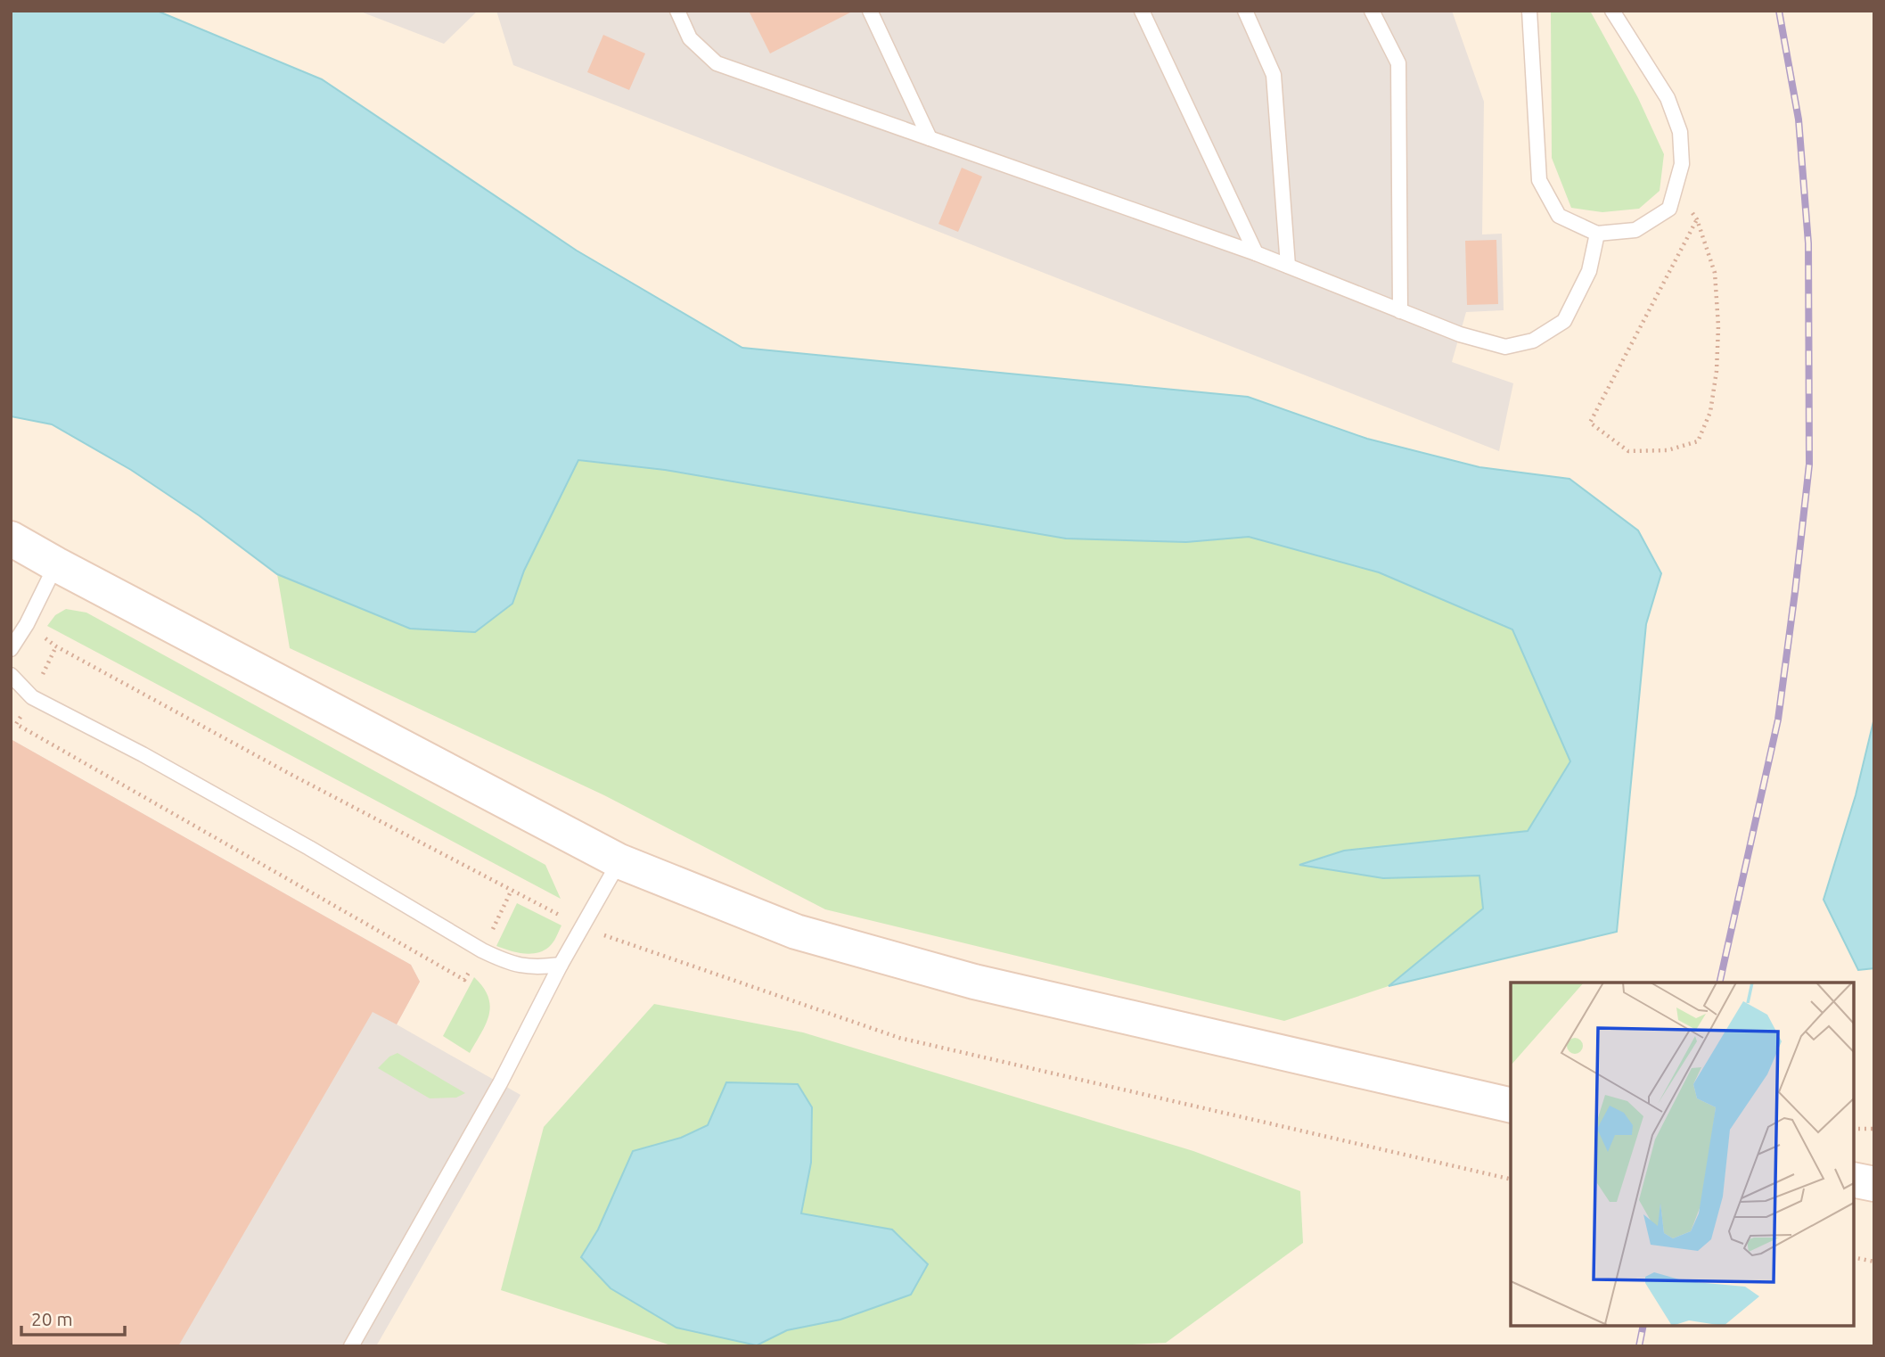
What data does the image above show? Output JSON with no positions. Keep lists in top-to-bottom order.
{
  "scale_bar": "20 m"
}
